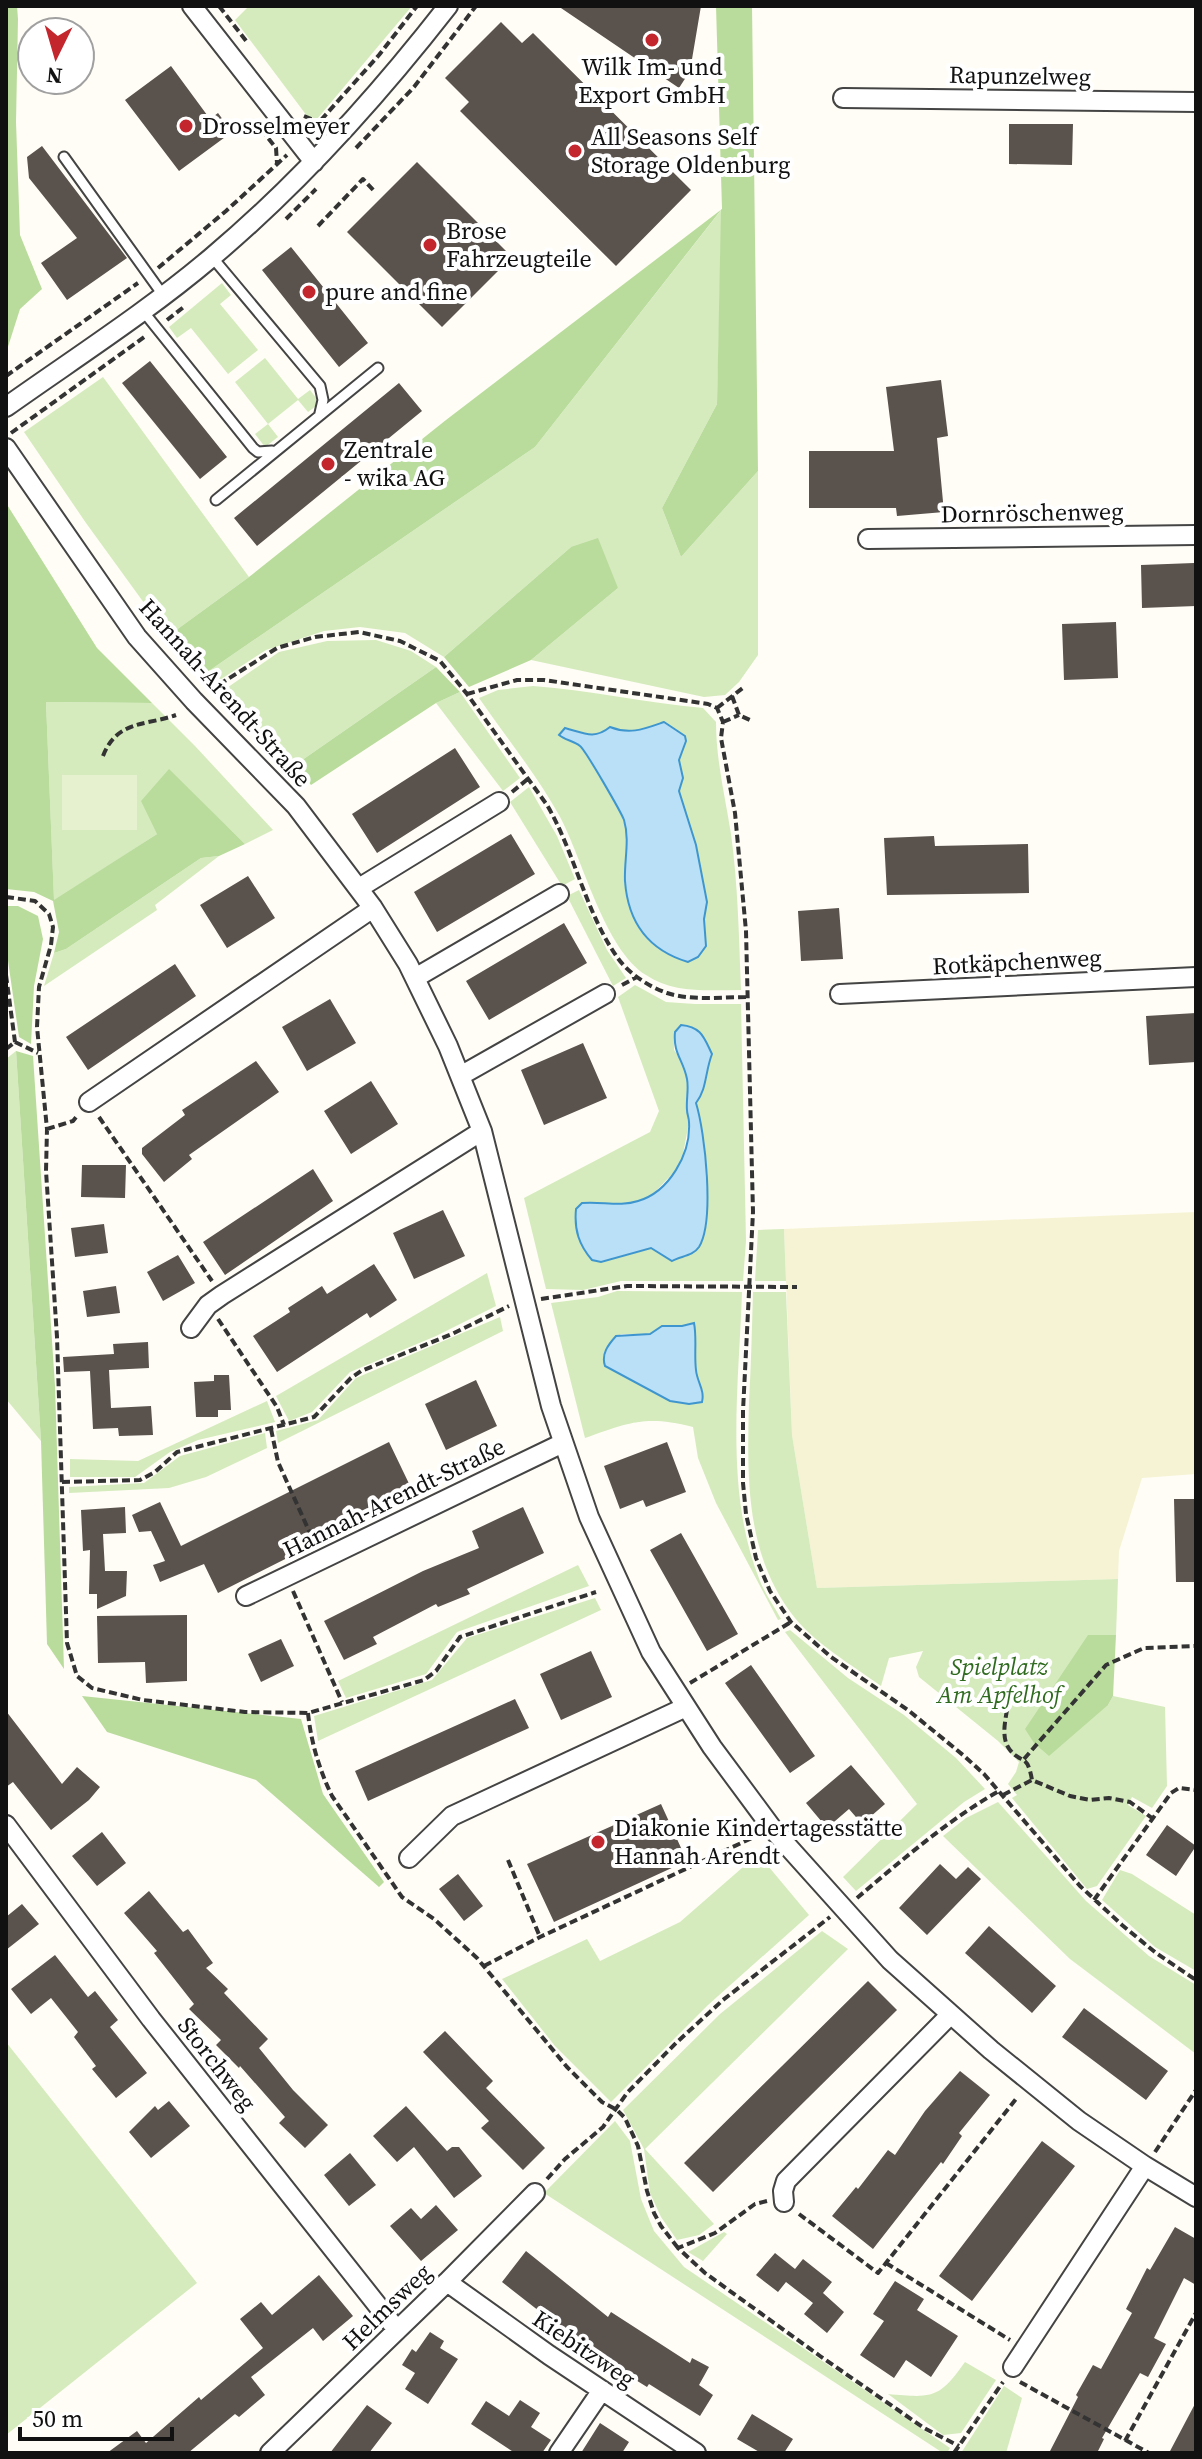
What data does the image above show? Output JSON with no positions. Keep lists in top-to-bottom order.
{
  "streets": {
    "street": [
      "Rapunzelweg",
      "Dornröschenweg",
      "Hannah-Arendt-Straße",
      "Rotkäpchenweg",
      "Storchweg",
      "Helmsweg",
      "Kiebitzweg"
    ]
  },
  "crossings": [
    ["Storchweg", "Helmsweg"],
    ["Helmsweg", "Kiebitzweg"]
  ],
  "parks": ["Spielplatz Am Apfelhof"],
  "places": [
    "Wilk Im- und Export GmbH",
    "Drosselmeyer",
    "All Seasons Self Storage Oldenburg",
    "Brose Fahrzeugteile",
    "pure and fine",
    "Zentrale - wika AG",
    "Diakonie Kindertagesstätte Hannah Arendt"
  ],
  "scale_bar": "50 m",
  "north": "bottom"
}
